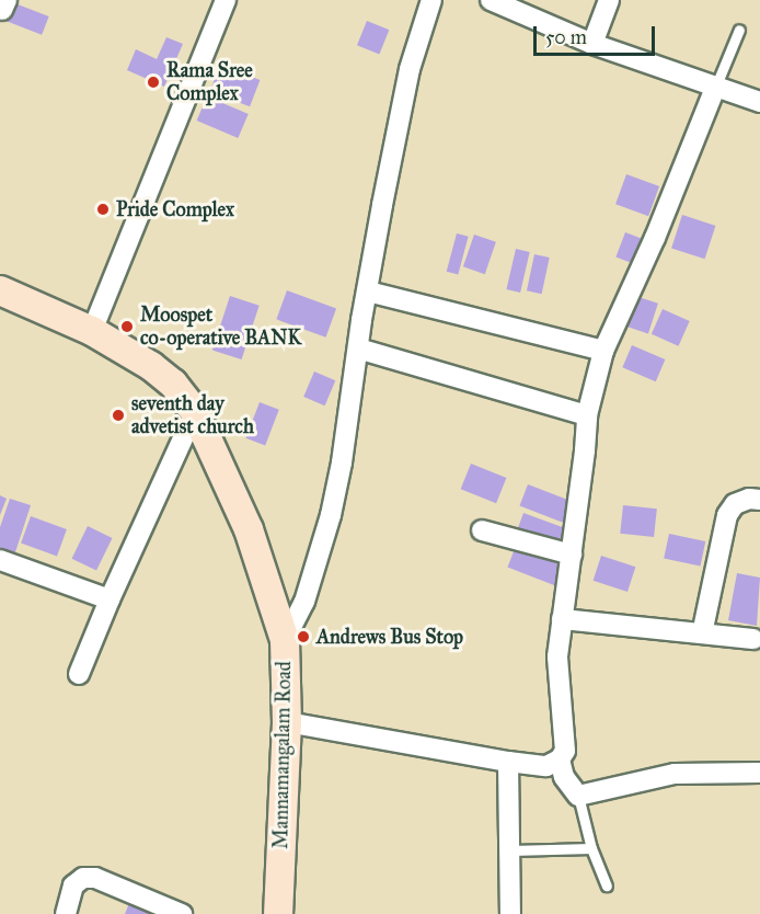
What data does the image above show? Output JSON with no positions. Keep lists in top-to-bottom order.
{
  "streets": {
    "main road": ["Mannamangalam Road"]
  },
  "places": [
    "Rama Sree Complex",
    "Pride Complex",
    "Moospet co-operative BANK",
    "seventh day advetist church",
    "Andrews Bus Stop"
  ],
  "scale_bar": "50 m"
}
